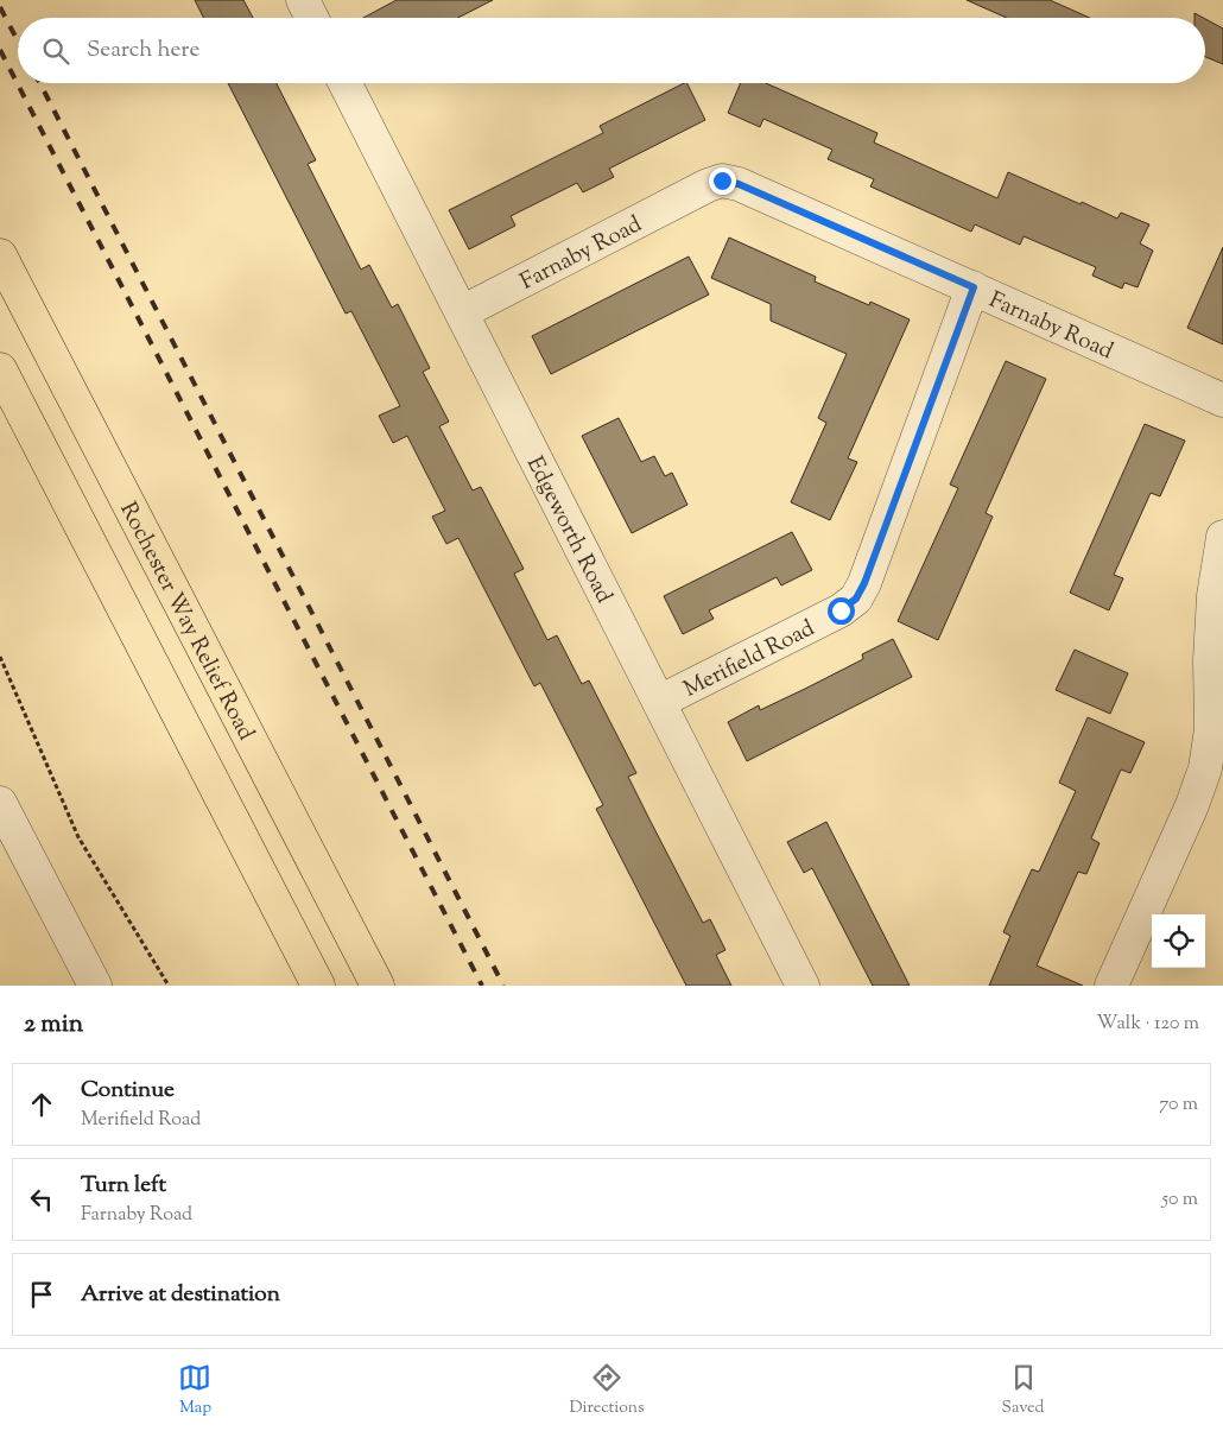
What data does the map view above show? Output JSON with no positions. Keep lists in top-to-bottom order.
{
  "streets": {
    "highway": ["Rochester Way Relief Road"],
    "street": ["Farnaby Road", "Edgeworth Road", "Merifield Road"]
  },
  "crossings": [
    ["Farnaby Road", "Edgeworth Road"],
    ["Farnaby Road", "Merifield Road"],
    ["Edgeworth Road", "Merifield Road"]
  ],
  "page": {
    "search": "Search here",
    "heading": ["2 min", "Walk · 120 m"],
    "list": [
      ["Continue", "Merifield Road", "70 m"],
      ["Turn left", "Farnaby Road", "50 m"],
      "Arrive at destination"
    ],
    "nav": ["Map", "Directions", "Saved"]
  }
}
